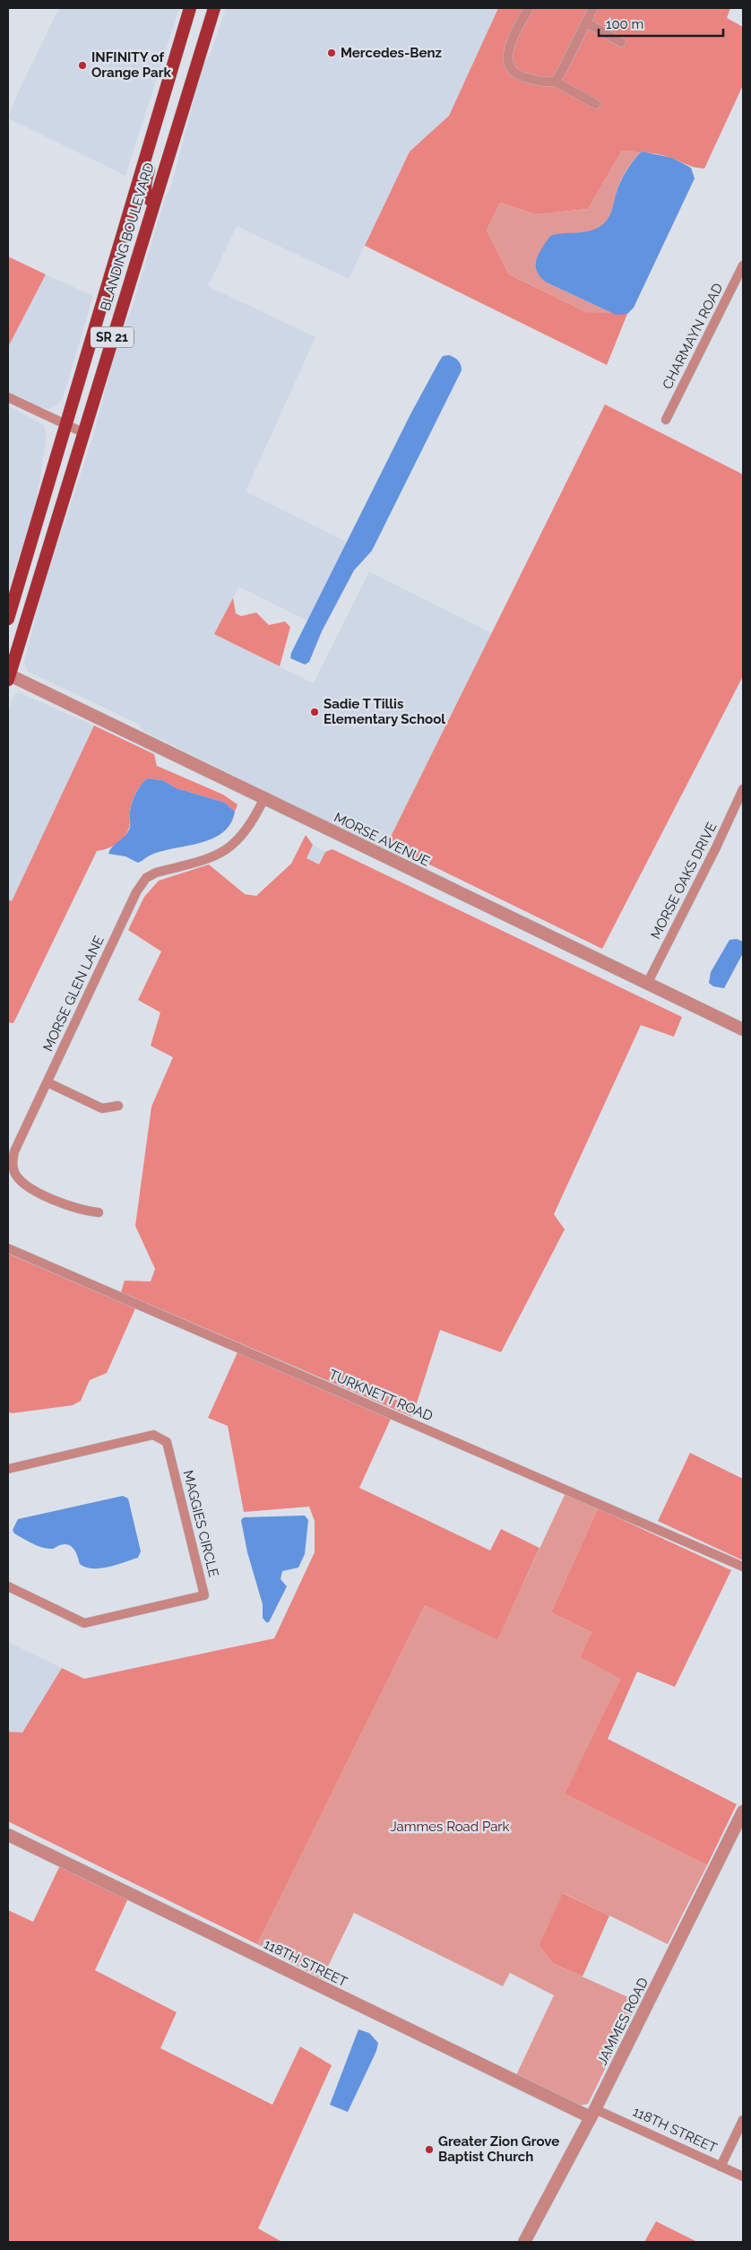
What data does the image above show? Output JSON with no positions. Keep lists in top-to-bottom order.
{
  "streets": {
    "main road": ["BLANDING BOULEVARD", "SR 21"],
    "street": [
      "CHARMAYN ROAD",
      "MORSE AVENUE",
      "MORSE OAKS DRIVE",
      "MORSE GLEN LANE",
      "TURKNETT ROAD",
      "MAGGIES CIRCLE",
      "118TH STREET",
      "JAMMES ROAD"
    ]
  },
  "crossings": [
    ["BLANDING BOULEVARD", "MORSE AVENUE"],
    ["MORSE AVENUE", "MORSE OAKS DRIVE"],
    ["MORSE AVENUE", "MORSE GLEN LANE"],
    ["118TH STREET", "JAMMES ROAD"]
  ],
  "parks": ["Jammes Road Park"],
  "places": [
    "Mercedes-Benz",
    "INFINITY of Orange Park",
    "Sadie T Tillis Elementary School",
    "Greater Zion Grove Baptist Church"
  ],
  "scale_bar": "100 m"
}
